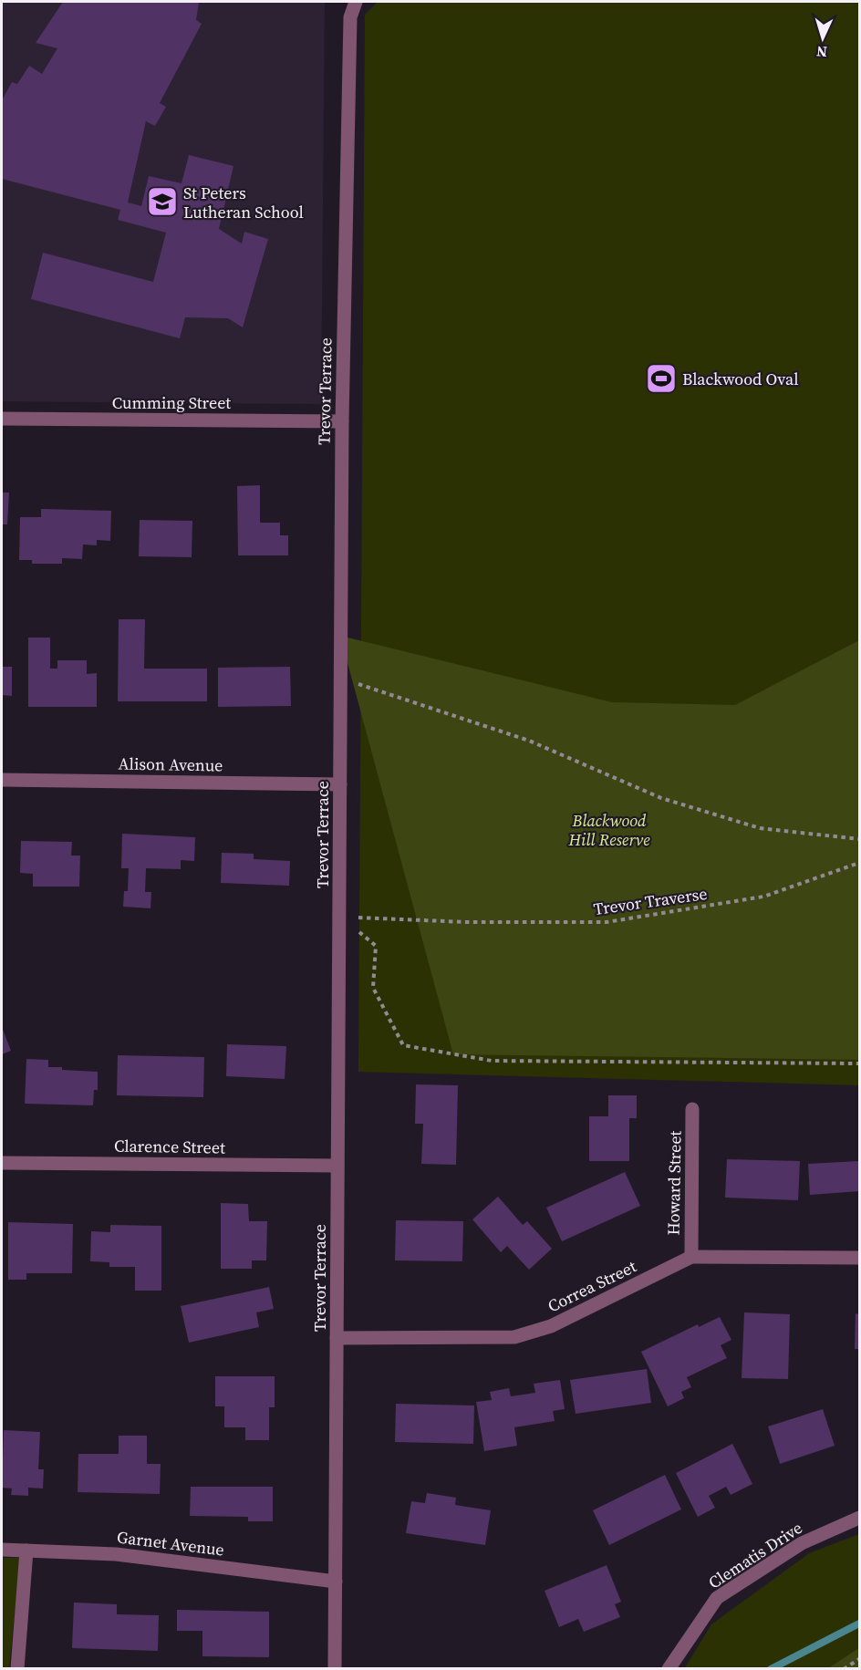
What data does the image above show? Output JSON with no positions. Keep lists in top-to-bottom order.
{
  "streets": {
    "street": [
      "Trevor Terrace",
      "Cumming Street",
      "Alison Avenue",
      "Clarence Street",
      "Howard Street",
      "Correa Street",
      "Garnet Avenue",
      "Clematis Drive"
    ],
    "path": ["Trevor Traverse"]
  },
  "crossings": [
    ["Trevor Terrace", "Cumming Street"],
    ["Trevor Terrace", "Alison Avenue"],
    ["Trevor Terrace", "Trevor Traverse"],
    ["Trevor Terrace", "Clarence Street"],
    ["Trevor Terrace", "Correa Street"],
    ["Trevor Terrace", "Garnet Avenue"],
    ["Howard Street", "Correa Street"]
  ],
  "parks": ["Blackwood Hill Reserve"],
  "places": {
    "school or university": ["St Peters Lutheran School"],
    "sports": ["Blackwood Oval"]
  },
  "north": "bottom"
}
